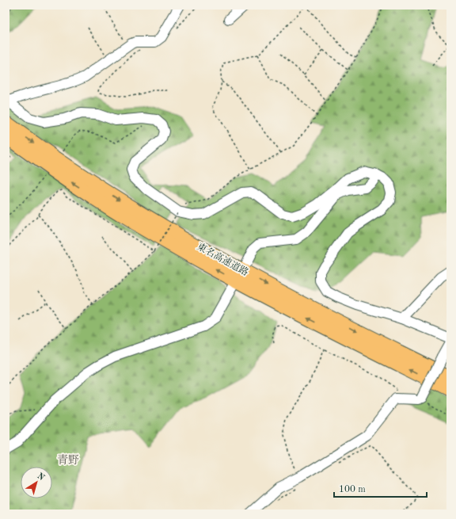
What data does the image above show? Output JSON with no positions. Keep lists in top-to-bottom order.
{
  "streets": {
    "highway": ["東名高速道路"]
  },
  "districts": ["青野"],
  "scale_bar": "100 m",
  "north": "top right"
}
